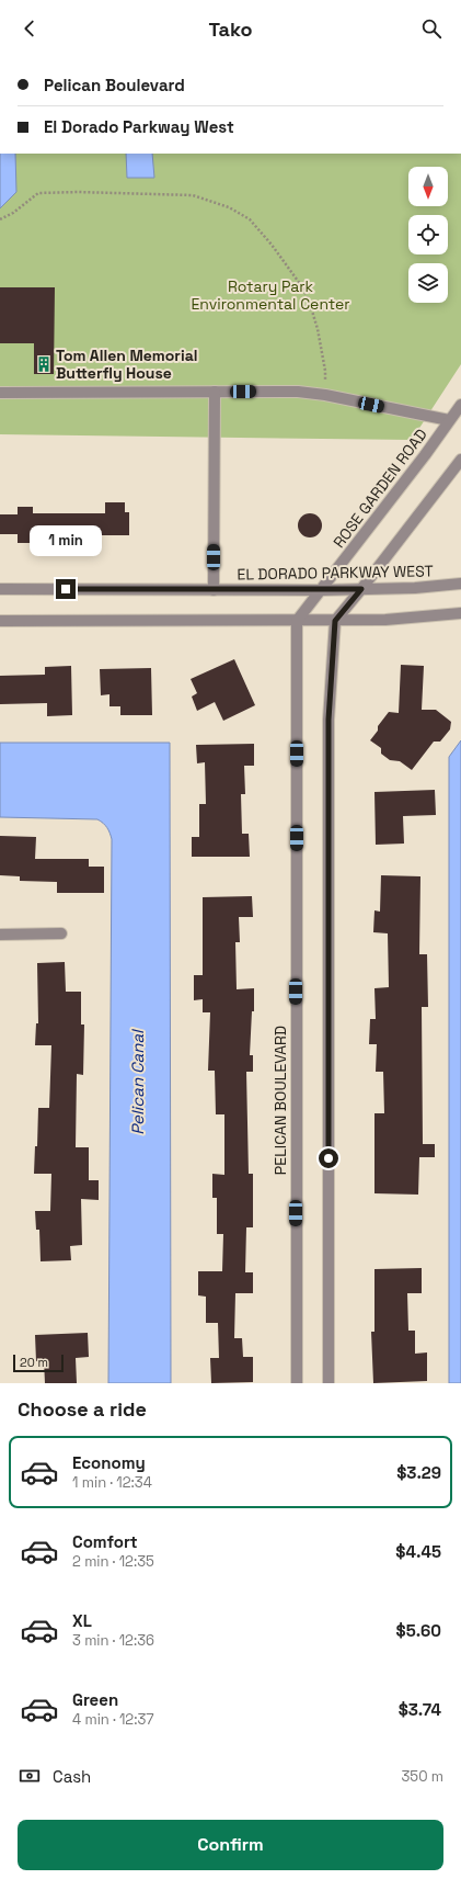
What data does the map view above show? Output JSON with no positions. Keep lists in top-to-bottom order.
{
  "streets": {
    "street": ["ROSE GARDEN ROAD", "EL DORADO PARKWAY WEST", "PELICAN BOULEVARD"]
  },
  "crossings": [
    ["ROSE GARDEN ROAD", "EL DORADO PARKWAY WEST"]
  ],
  "water": ["Pelican Canal"],
  "parks": ["Rotary Park Environmental Center"],
  "places": {
    "building": ["Tom Allen Memorial Butterfly House"]
  },
  "scale_bar": "20 m",
  "north": "bottom",
  "page": {
    "header": "Tako",
    "banner": ["Pelican Boulevard", "El Dorado Parkway West"],
    "bubble": "1 min",
    "scale": "20 m",
    "heading": "Choose a ride",
    "list": [
      {
        "name": "Economy",
        "note": "1 min · 12:34",
        "value": "$3.29"
      },
      {
        "name": "Comfort",
        "note": "2 min · 12:35",
        "value": "$4.45"
      },
      {
        "name": "XL",
        "note": "3 min · 12:36",
        "value": "$5.60"
      },
      {
        "name": "Green",
        "note": "4 min · 12:37",
        "value": "$3.74"
      }
    ],
    "pay": ["Cash", "350 m"],
    "buttons": "Confirm"
  }
}
